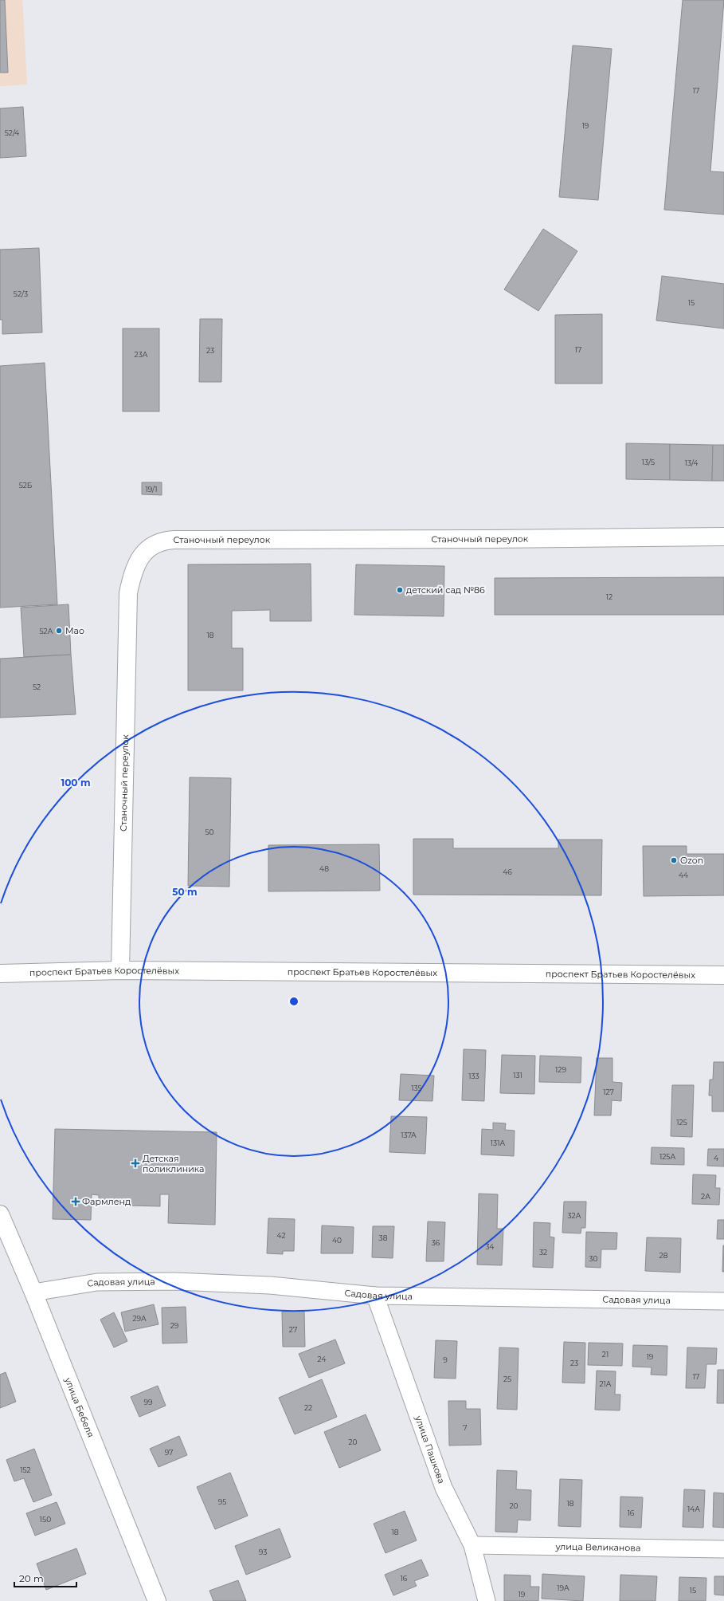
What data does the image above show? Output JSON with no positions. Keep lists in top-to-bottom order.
{
  "streets": {
    "main road": ["Станочный переулок", "проспект Братьев Коростелёвых", "улица Бебеля"],
    "street": ["Садовая улица", "улица Пашкова", "улица Великанова"]
  },
  "crossings": [
    ["Станочный переулок", "проспект Братьев Коростелёвых"],
    ["Садовая улица", "улица Бебеля"],
    ["Садовая улица", "улица Пашкова"],
    ["улица Пашкова", "улица Великанова"]
  ],
  "places": {
    "other": ["детский сад №86", "Мао", "Ozon"],
    "health": ["Детская поликлиника", "Фармленд"]
  },
  "house_numbers": [
    "17",
    "19",
    "52/4",
    "52/3",
    "15",
    "17",
    "23",
    "23А",
    "13/5",
    "13/4",
    "52Б",
    "19/1",
    "12",
    "52А",
    "18",
    "52",
    "50",
    "48",
    "46",
    "44",
    "129",
    "131",
    "133",
    "135",
    "127",
    "125",
    "137А",
    "131А",
    "125А",
    "4",
    "2А",
    "32А",
    "42",
    "38",
    "40",
    "36",
    "34",
    "32",
    "28",
    "30",
    "29А",
    "29",
    "27",
    "21",
    "19",
    "24",
    "9",
    "23",
    "17",
    "25",
    "21А",
    "99",
    "22",
    "7",
    "20",
    "97",
    "152",
    "95",
    "18",
    "20",
    "14А",
    "16",
    "150",
    "18",
    "93",
    "16",
    "19А",
    "15",
    "19"
  ],
  "scale_bar": "20 m",
  "rings": ["100 m", "50 m"]
}
